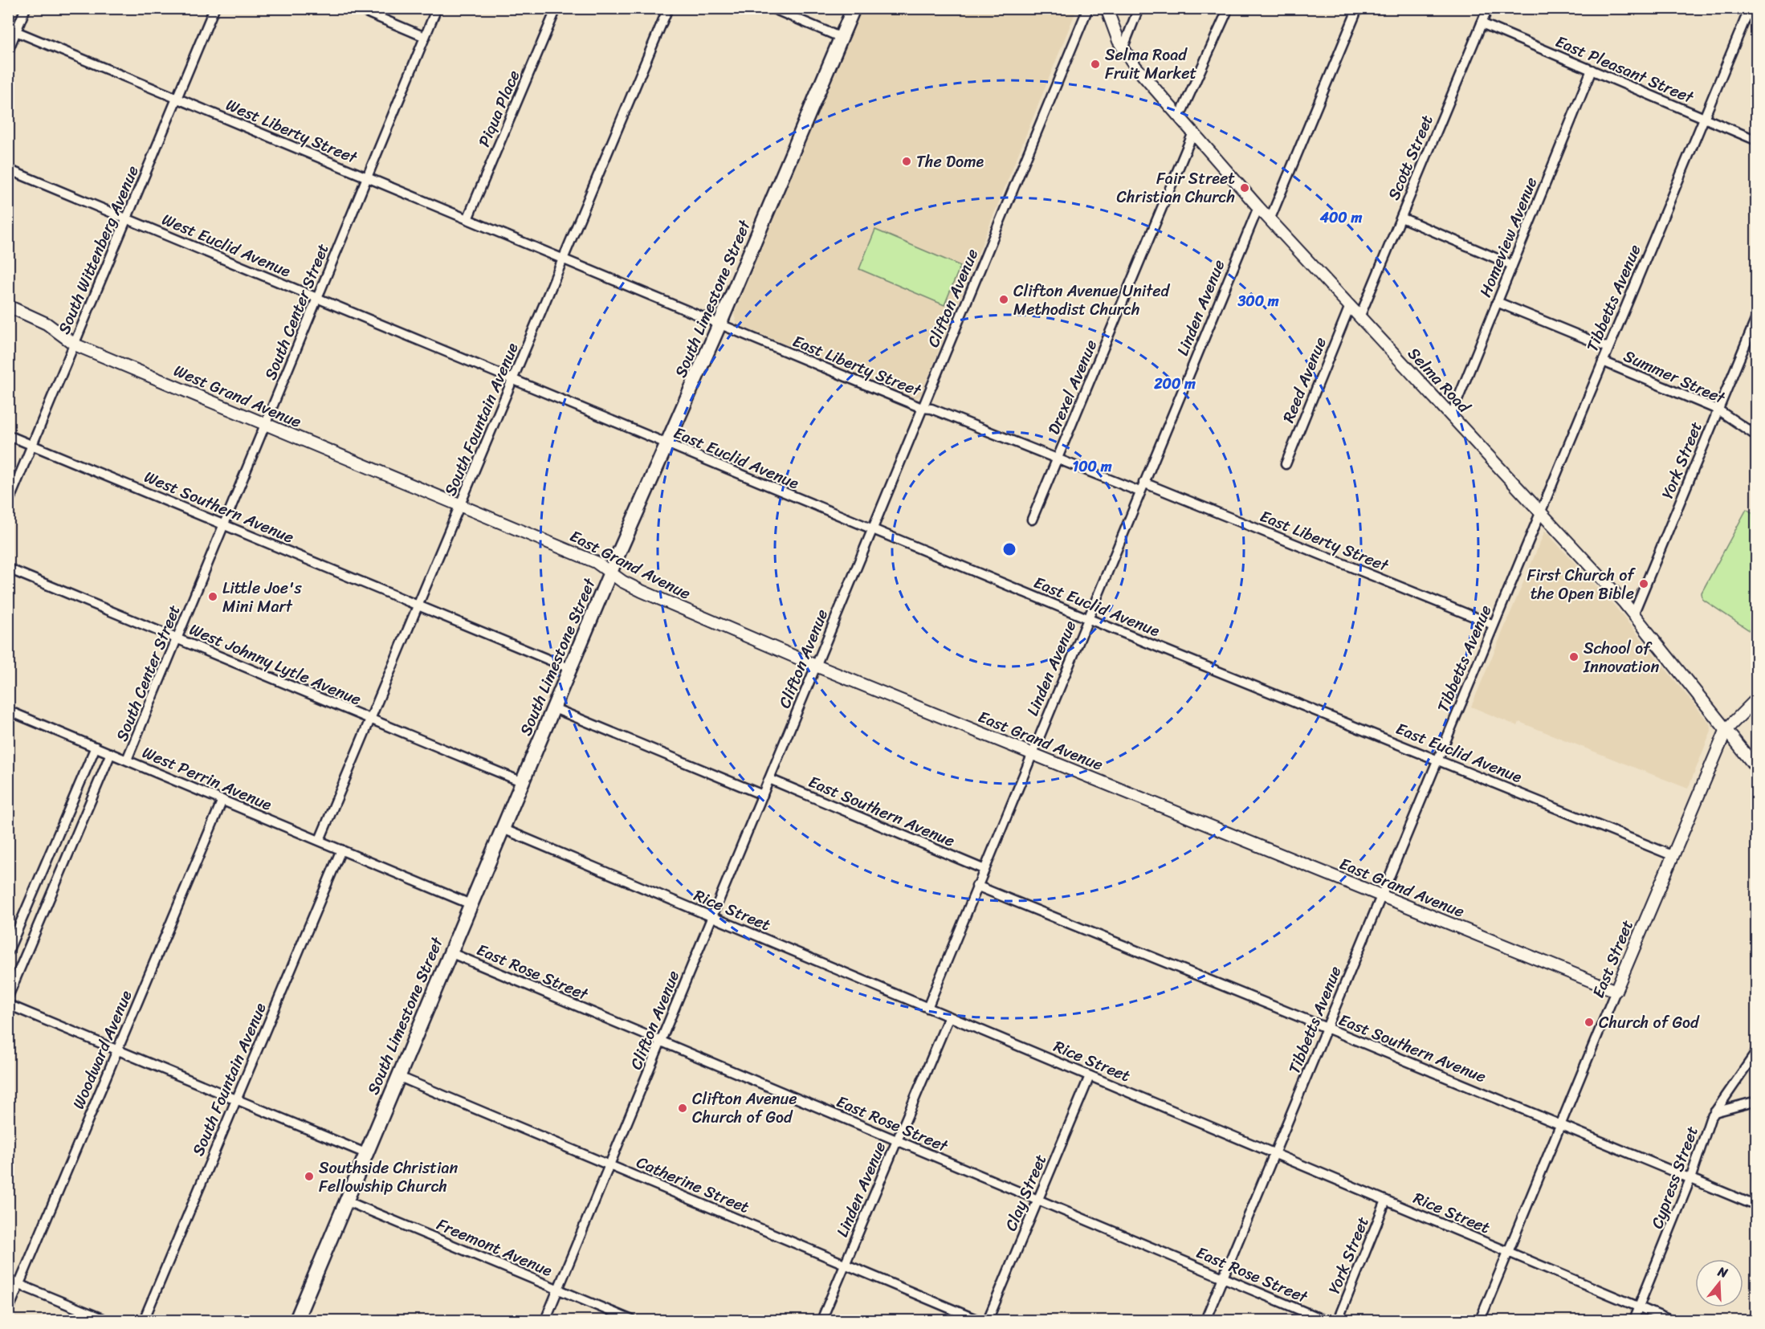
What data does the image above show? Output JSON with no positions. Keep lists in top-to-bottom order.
{
  "streets": {
    "main road": ["South Limestone Street"],
    "street": [
      "East Pleasant Street",
      "Piqua Place",
      "West Liberty Street",
      "Scott Street",
      "Homeview Avenue",
      "West Euclid Avenue",
      "South Wittenberg Avenue",
      "Clifton Avenue",
      "Tibbetts Avenue",
      "Linden Avenue",
      "South Center Street",
      "East Liberty Street",
      "Summer Street",
      "Reed Avenue",
      "Selma Road",
      "Drexel Avenue",
      "West Grand Avenue",
      "South Fountain Avenue",
      "East Euclid Avenue",
      "York Street",
      "West Southern Avenue",
      "East Grand Avenue",
      "West Johnny Lytle Avenue",
      "West Perrin Avenue",
      "East Southern Avenue",
      "Rice Street",
      "East Street",
      "East Rose Street",
      "Woodward Avenue",
      "Cypress Street",
      "Catherine Street",
      "Clay Street",
      "Freemont Avenue"
    ]
  },
  "crossings": [
    ["East Pleasant Street", "Scott Street"],
    ["East Pleasant Street", "Homeview Avenue"],
    ["East Pleasant Street", "Tibbetts Avenue"],
    ["Piqua Place", "West Liberty Street"],
    ["West Liberty Street", "South Wittenberg Avenue"],
    ["West Liberty Street", "South Center Street"],
    ["West Liberty Street", "East Liberty Street"],
    ["West Liberty Street", "South Fountain Avenue"],
    ["Scott Street", "Selma Road"],
    ["Homeview Avenue", "Selma Road"],
    ["West Euclid Avenue", "South Wittenberg Avenue"],
    ["West Euclid Avenue", "South Center Street"],
    ["West Euclid Avenue", "South Fountain Avenue"],
    ["West Euclid Avenue", "East Euclid Avenue"],
    ["South Wittenberg Avenue", "West Grand Avenue"],
    ["South Wittenberg Avenue", "West Southern Avenue"],
    ["Clifton Avenue", "East Liberty Street"],
    ["Clifton Avenue", "East Euclid Avenue"],
    ["Clifton Avenue", "East Grand Avenue"],
    ["Clifton Avenue", "East Southern Avenue"],
    ["Clifton Avenue", "Rice Street"],
    ["Clifton Avenue", "East Rose Street"],
    ["Clifton Avenue", "Catherine Street"],
    ["Clifton Avenue", "Freemont Avenue"],
    ["Tibbetts Avenue", "East Liberty Street"],
    ["Tibbetts Avenue", "Summer Street"],
    ["Tibbetts Avenue", "Selma Road"],
    ["Tibbetts Avenue", "East Euclid Avenue"],
    ["Tibbetts Avenue", "East Grand Avenue"],
    ["Tibbetts Avenue", "East Southern Avenue"],
    ["Tibbetts Avenue", "Rice Street"],
    ["Tibbetts Avenue", "East Rose Street"],
    ["South Limestone Street", "East Liberty Street"],
    ["South Limestone Street", "East Euclid Avenue"],
    ["South Limestone Street", "East Grand Avenue"],
    ["South Limestone Street", "West Johnny Lytle Avenue"],
    ["South Limestone Street", "West Perrin Avenue"],
    ["South Limestone Street", "Rice Street"],
    ["South Limestone Street", "East Rose Street"],
    ["South Limestone Street", "Catherine Street"],
    ["South Limestone Street", "Freemont Avenue"],
    ["Linden Avenue", "East Liberty Street"],
    ["Linden Avenue", "Selma Road"],
    ["Linden Avenue", "East Euclid Avenue"],
    ["Linden Avenue", "East Grand Avenue"],
    ["Linden Avenue", "East Southern Avenue"],
    ["Linden Avenue", "Rice Street"],
    ["Linden Avenue", "East Rose Street"],
    ["Linden Avenue", "Catherine Street"],
    ["South Center Street", "West Grand Avenue"],
    ["South Center Street", "West Southern Avenue"],
    ["South Center Street", "West Johnny Lytle Avenue"],
    ["South Center Street", "West Perrin Avenue"],
    ["East Liberty Street", "Drexel Avenue"],
    ["East Liberty Street", "South Fountain Avenue"],
    ["Summer Street", "York Street"],
    ["Reed Avenue", "Selma Road"],
    ["Selma Road", "Drexel Avenue"],
    ["Selma Road", "York Street"],
    ["Selma Road", "East Street"],
    ["West Grand Avenue", "South Fountain Avenue"],
    ["West Grand Avenue", "East Grand Avenue"],
    ["South Fountain Avenue", "East Euclid Avenue"],
    ["South Fountain Avenue", "West Southern Avenue"],
    ["South Fountain Avenue", "East Grand Avenue"],
    ["South Fountain Avenue", "West Johnny Lytle Avenue"],
    ["South Fountain Avenue", "West Perrin Avenue"],
    ["East Euclid Avenue", "East Street"],
    ["York Street", "Rice Street"],
    ["East Grand Avenue", "East Street"],
    ["West Perrin Avenue", "Woodward Avenue"],
    ["East Southern Avenue", "East Street"],
    ["East Southern Avenue", "Cypress Street"],
    ["Rice Street", "East Street"],
    ["Rice Street", "Cypress Street"],
    ["Rice Street", "Clay Street"],
    ["East Rose Street", "Clay Street"]
  ],
  "places": [
    "Selma Road Fruit Market",
    "The Dome",
    "Fair Street Christian Church",
    "Clifton Avenue United Methodist Church",
    "First Church of the Open Bible",
    "Little Joe's Mini Mart",
    "School of Innovation",
    "Church of God",
    "Clifton Avenue Church of God",
    "Southside Christian Fellowship Church"
  ],
  "north": "top",
  "rings": [
    "400 m",
    "300 m",
    "200 m",
    "100 m"
  ]
}
